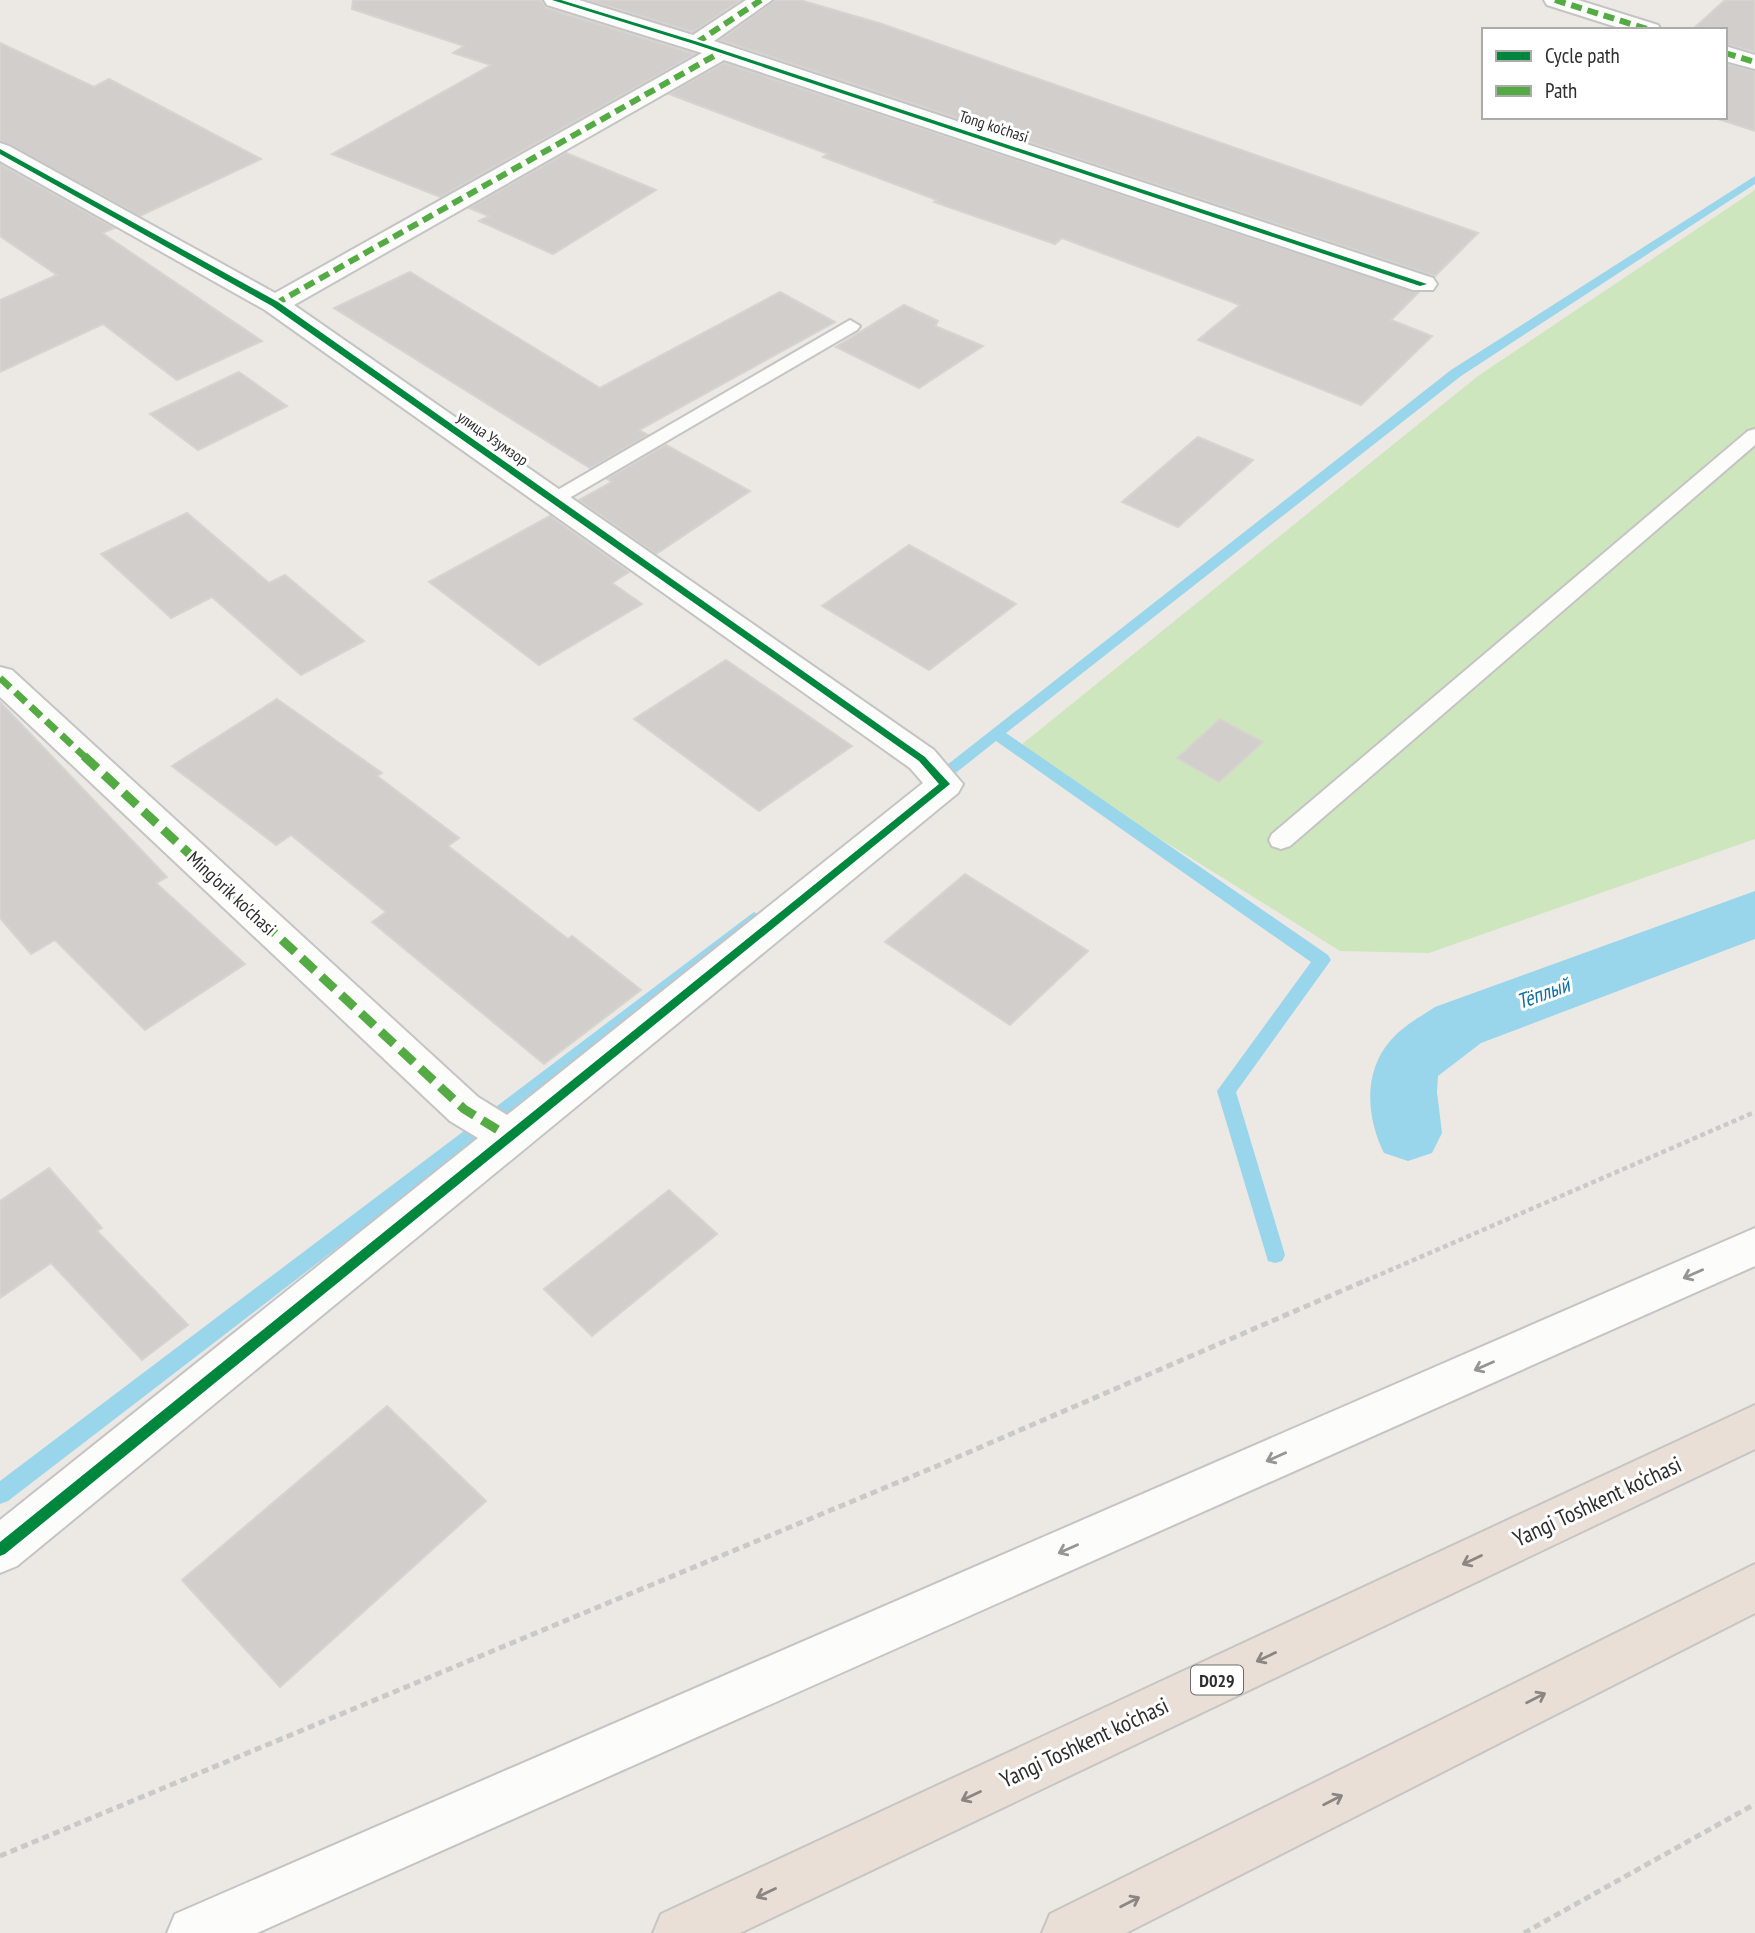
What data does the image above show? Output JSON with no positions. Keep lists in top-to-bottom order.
{
  "streets": {
    "highway": ["Yangi Toshkent ko‘chasi", "D029"],
    "street": ["Tong ko'chasi", "улица Узумзор", "Ming'orik ko'chasi"]
  },
  "crossings": [
    ["улица Узумзор", "Ming'orik ko'chasi"]
  ],
  "water": ["Тёплый"],
  "legend": ["Cycle path", "Path"]
}
